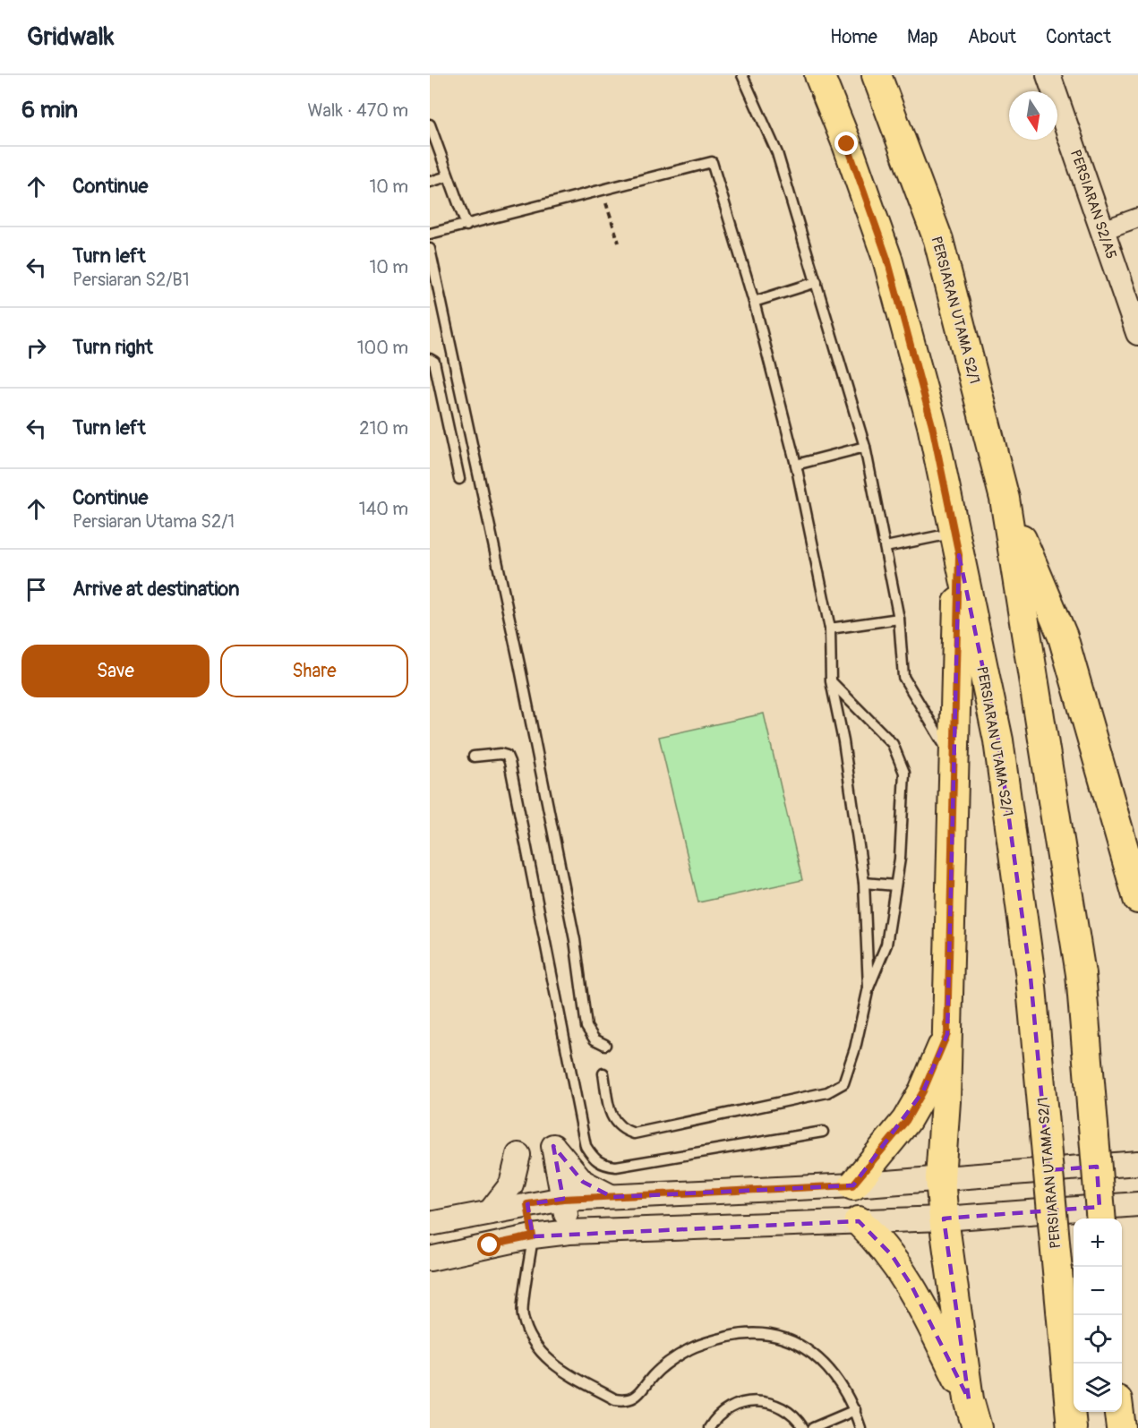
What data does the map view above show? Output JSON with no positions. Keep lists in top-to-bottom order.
{
  "streets": {
    "main road": ["PERSIARAN UTAMA S2/1"],
    "street": ["PERSIARAN S2/A5"]
  },
  "north": "bottom",
  "page": {
    "header": "Gridwalk",
    "nav": [
      "Home",
      "Map",
      "About",
      "Contact"
    ],
    "heading": ["6 min", "Walk · 470 m"],
    "list": [
      ["Continue", "10 m"],
      ["Turn left", "Persiaran S2/B1", "10 m"],
      ["Turn right", "100 m"],
      ["Turn left", "210 m"],
      ["Continue", "Persiaran Utama S2/1", "140 m"],
      "Arrive at destination"
    ],
    "buttons": ["Save", "Share"],
    "map_buttons": ["+", "−"]
  }
}
